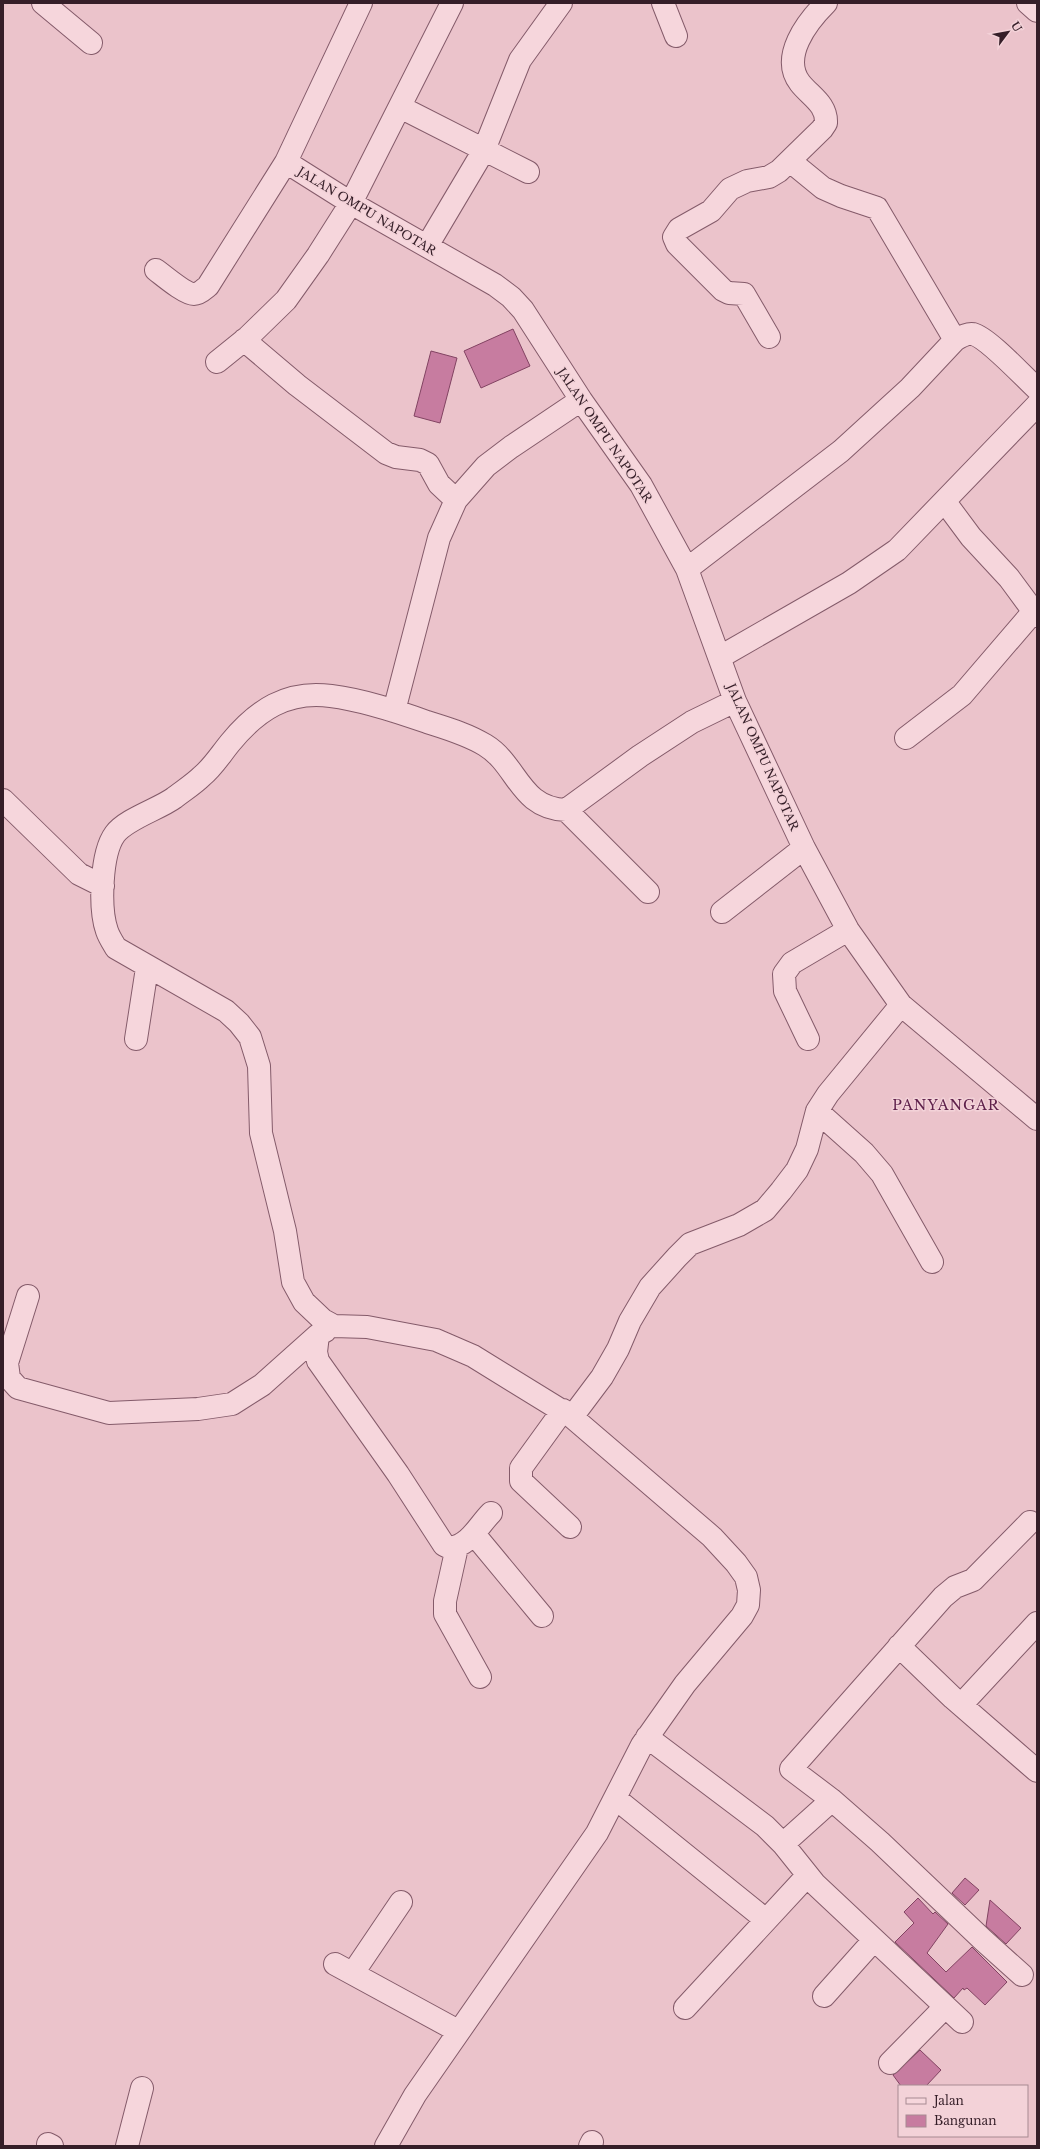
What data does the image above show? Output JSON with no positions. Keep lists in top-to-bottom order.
{
  "streets": {
    "street": ["JALAN OMPU NAPOTAR"]
  },
  "districts": ["PANYANGAR"],
  "legend": ["Jalan", "Bangunan"],
  "north": "top right"
}
